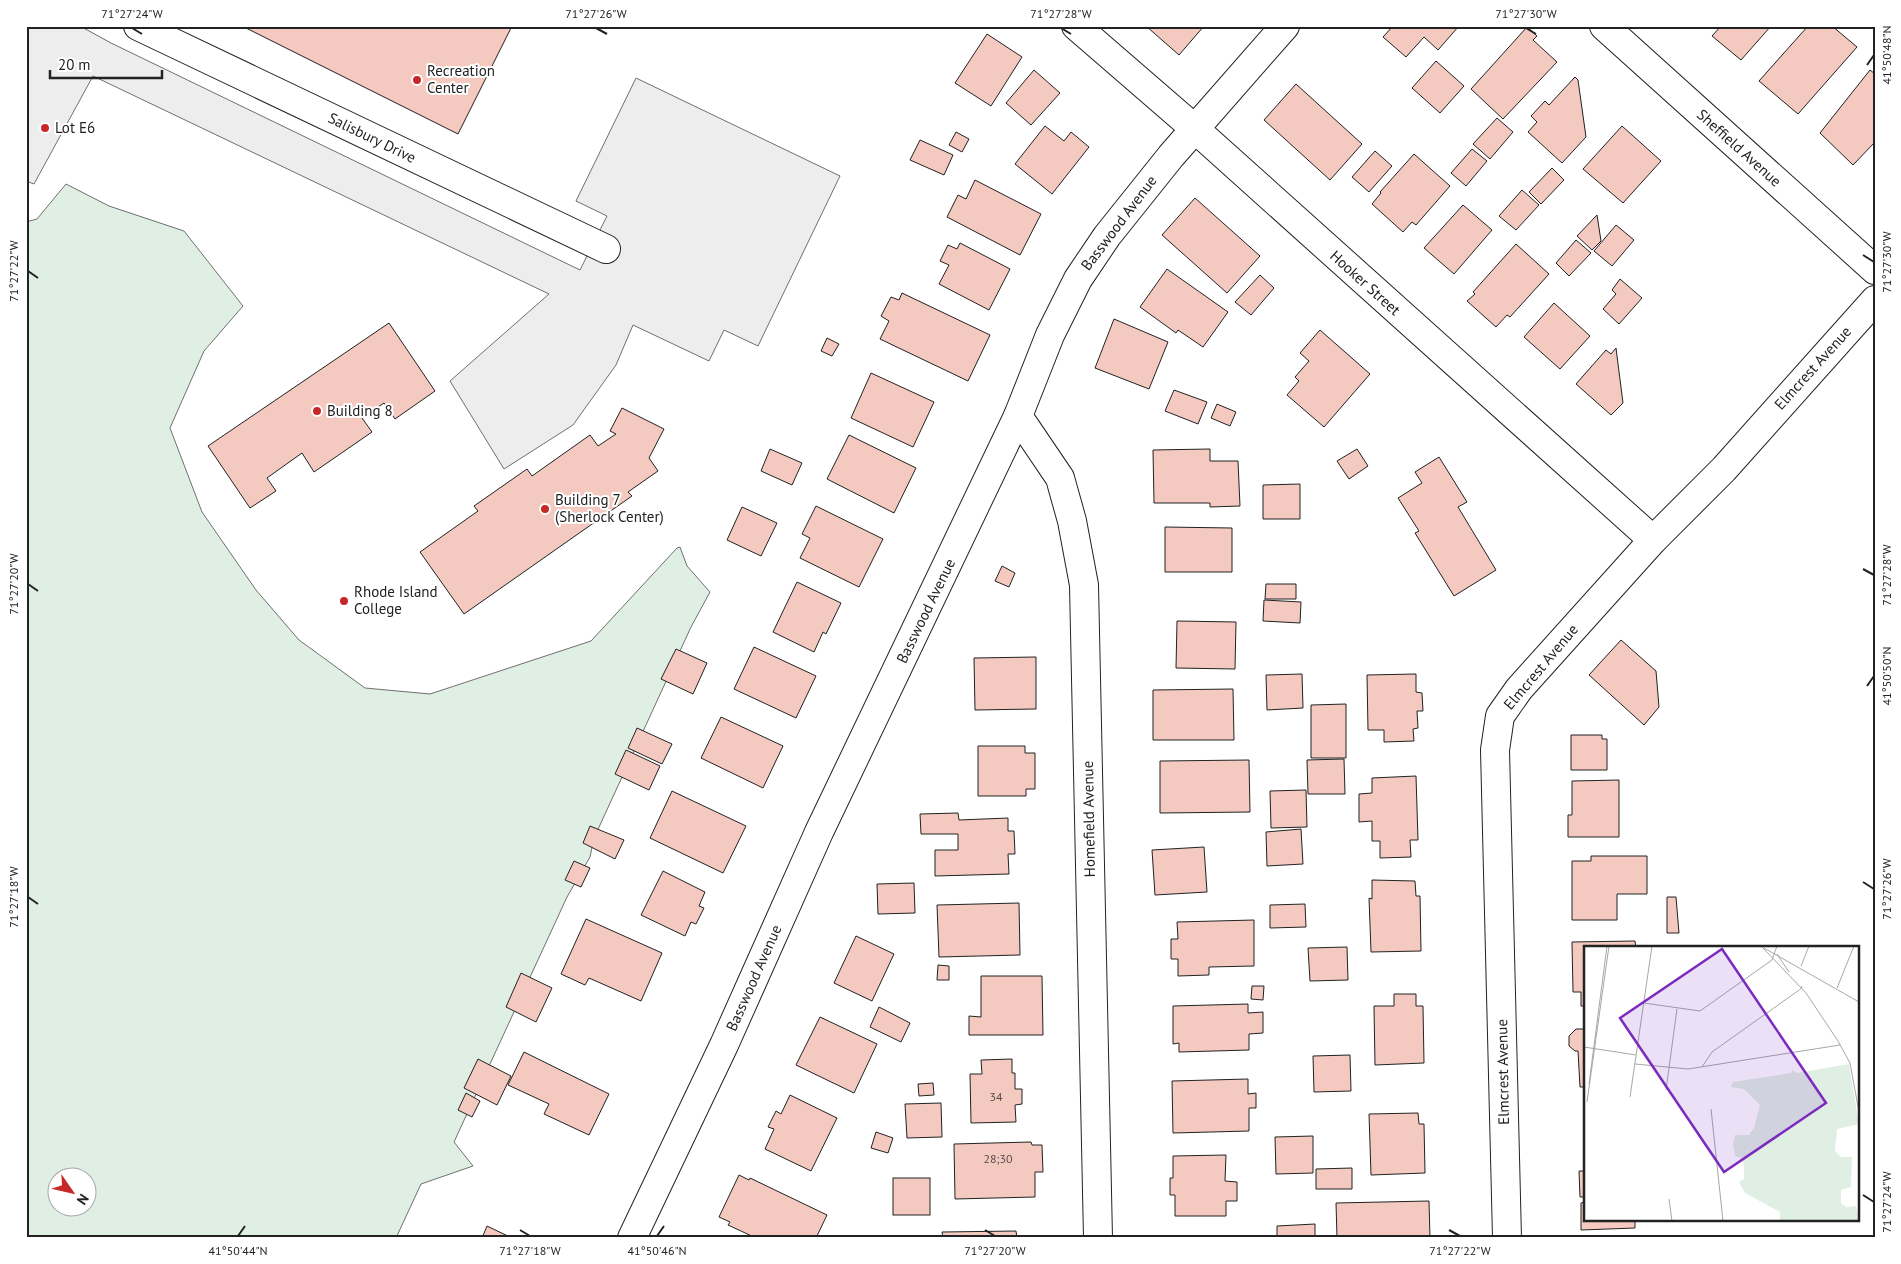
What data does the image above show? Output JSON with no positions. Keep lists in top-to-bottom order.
{
  "streets": {
    "street": [
      "Salisbury Drive",
      "Sheffield Avenue",
      "Basswood Avenue",
      "Hooker Street",
      "Elmcrest Avenue",
      "Homefield Avenue"
    ]
  },
  "crossings": [
    ["Basswood Avenue", "Hooker Street"],
    ["Basswood Avenue", "Homefield Avenue"],
    ["Hooker Street", "Elmcrest Avenue"]
  ],
  "places": [
    "Recreation Center",
    "Lot E6",
    "Building 8",
    "Building 7 (Sherlock Center)",
    "Rhode Island College"
  ],
  "house_numbers": ["34", "28;30"],
  "scale_bar": "20 m",
  "north": "bottom right",
  "coordinates": [
    "71°27'24\"W",
    "71°27'26\"W",
    "71°27'28\"W",
    "71°27'30\"W",
    "41°50'48\"N",
    "71°27'22\"W",
    "71°27'20\"W",
    "41°50'50\"N",
    "71°27'18\"W",
    "41°50'44\"N",
    "41°50'46\"N"
  ]
}
